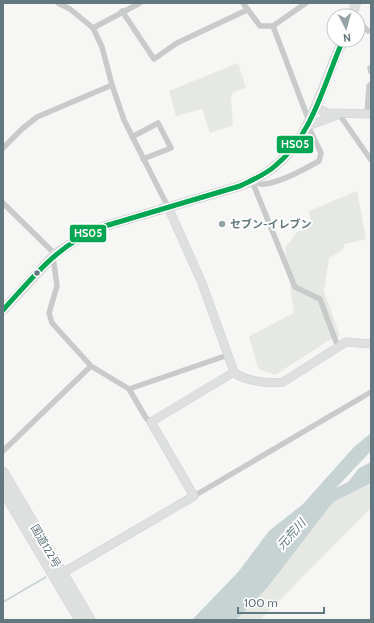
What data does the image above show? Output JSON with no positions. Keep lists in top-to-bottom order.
{
  "streets": {
    "highway": ["国道122号"]
  },
  "water": ["元荒川"],
  "places": ["セブン-イレブン"],
  "lines": ["transit line HS05"],
  "scale_bar": "100 m",
  "north": "bottom"
}
